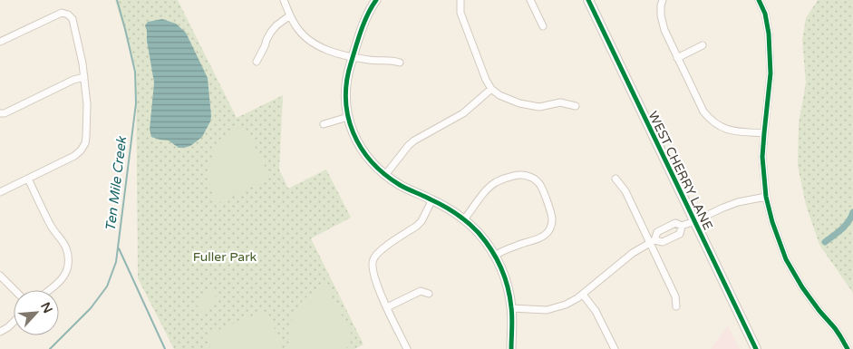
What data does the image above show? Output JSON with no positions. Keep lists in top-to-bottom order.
{
  "streets": {
    "main road": ["WEST CHERRY LANE"]
  },
  "water": ["Ten Mile Creek"],
  "parks": ["Fuller Park"],
  "north": "top right"
}
